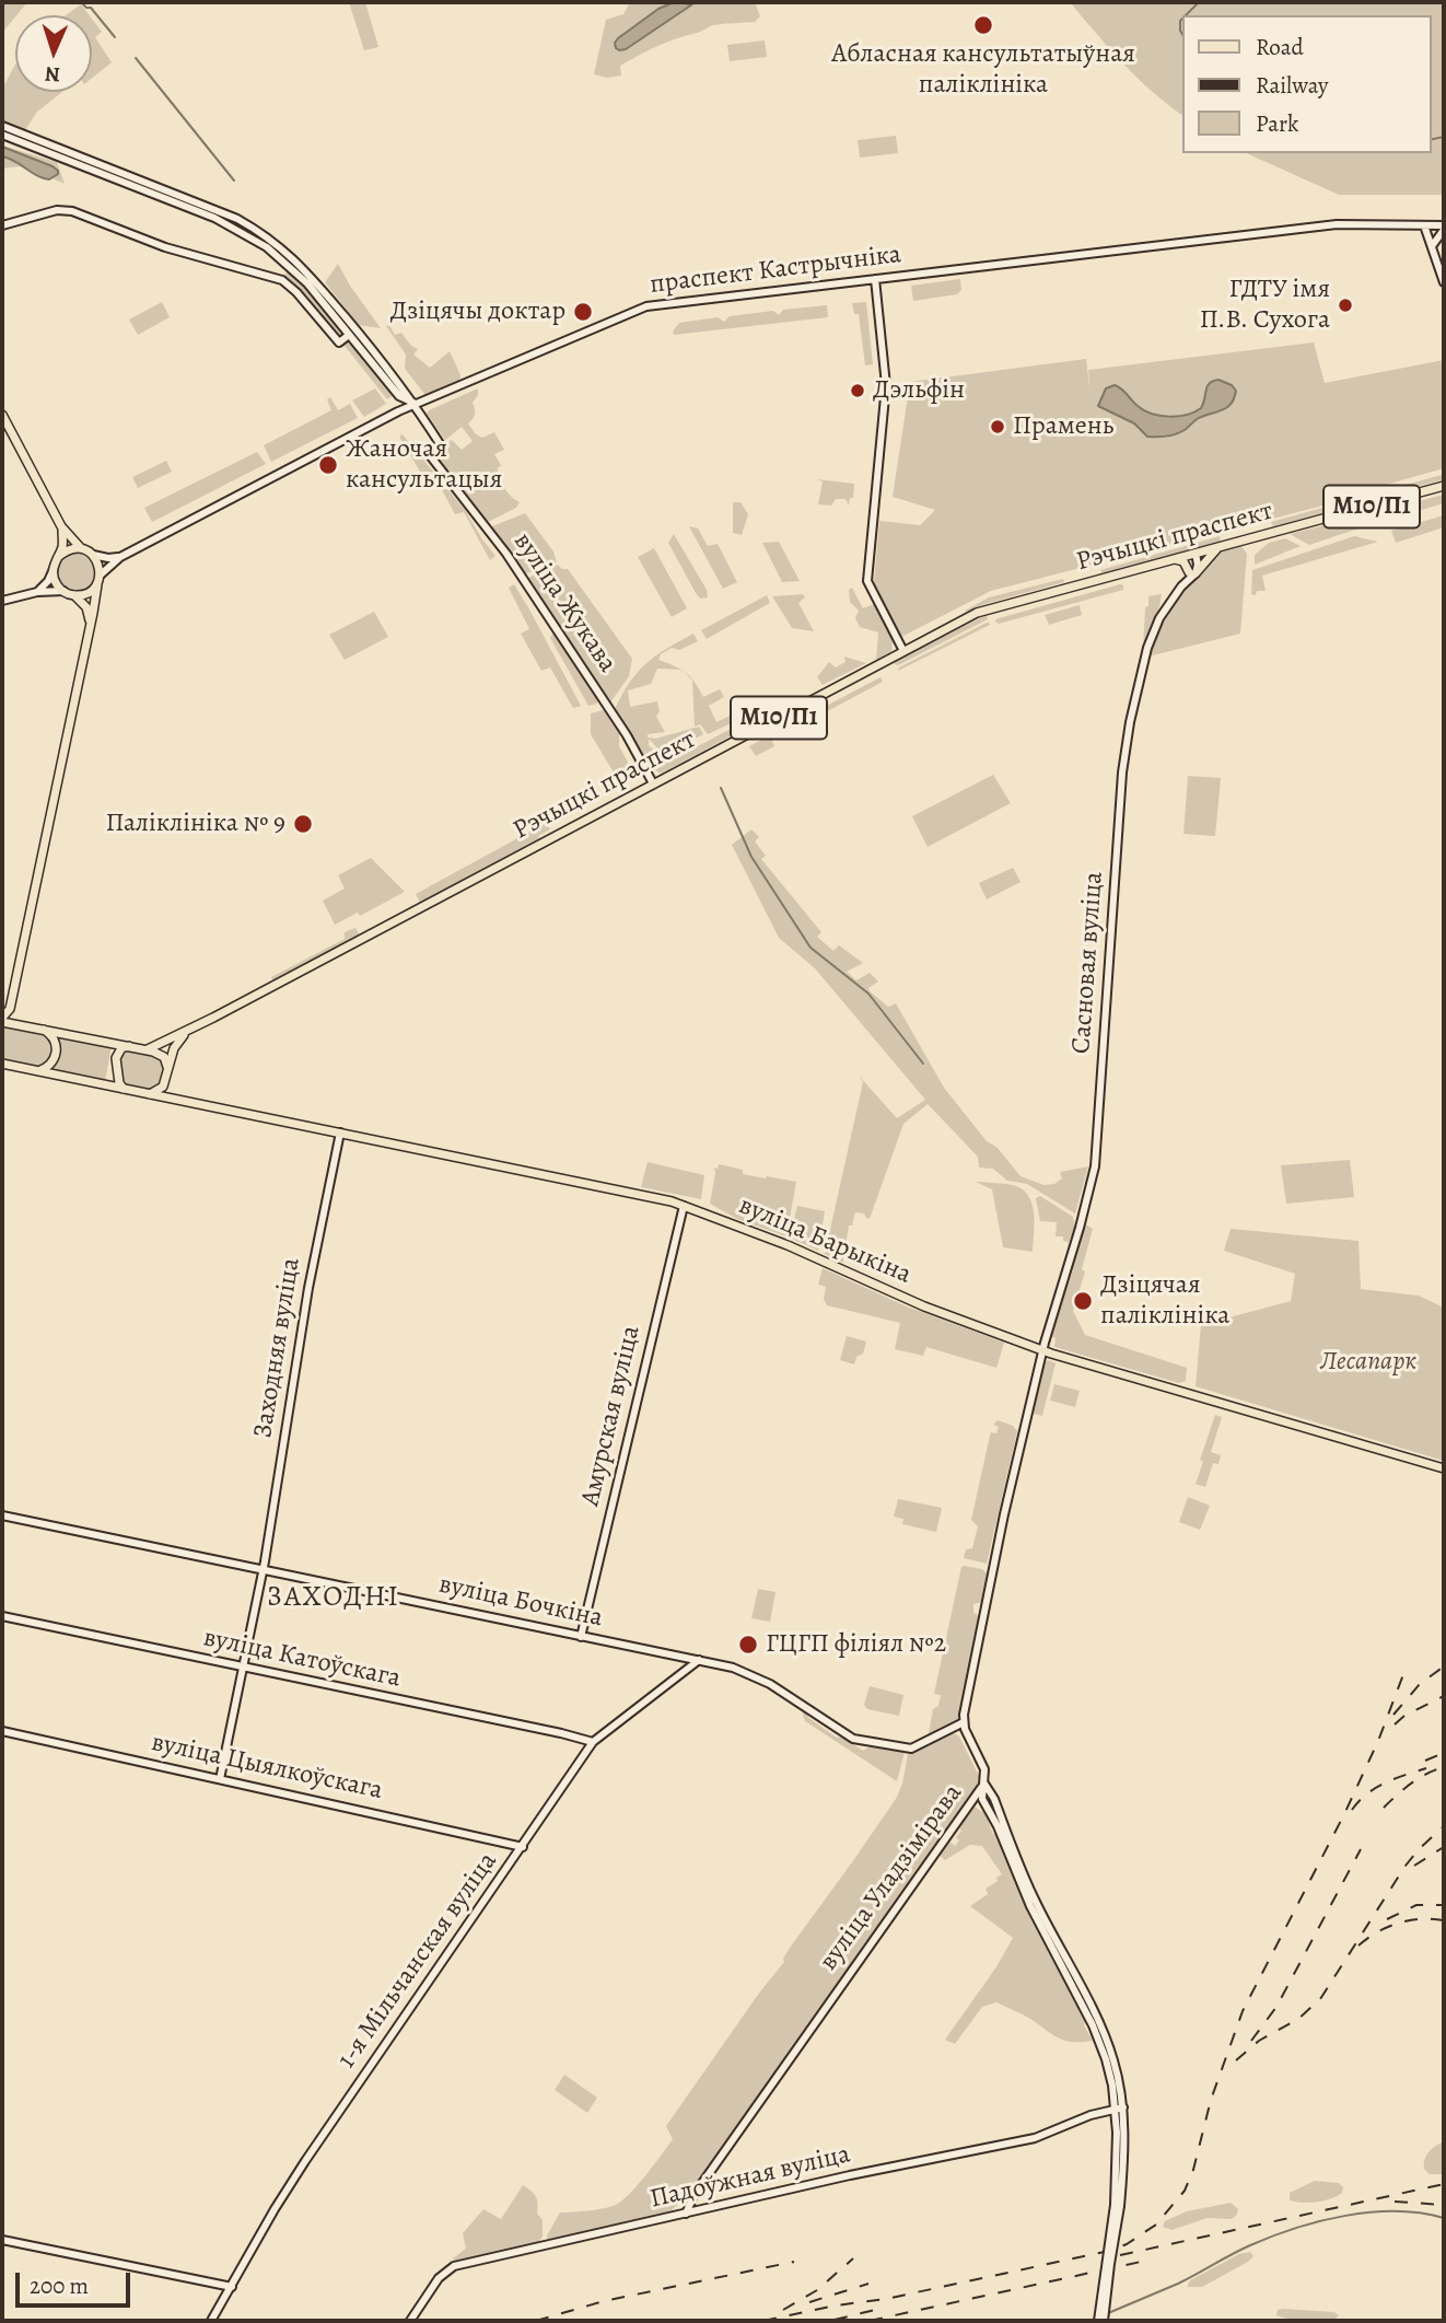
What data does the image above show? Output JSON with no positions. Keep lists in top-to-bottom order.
{
  "streets": {
    "main road": [
      "праспект Кастрычніка",
      "М10/П1",
      "Рэчыцкі праспект",
      "вуліца Жукава",
      "Сасновая вуліца",
      "вуліца Барыкіна",
      "Заходняя вуліца",
      "Амурская вуліца",
      "вуліца Бочкіна",
      "вуліца Катоўскага",
      "вуліца Цыялкоўскага",
      "вуліца Уладзімірава",
      "1-я Мільчанская вуліца",
      "Падоўжная вуліца"
    ]
  },
  "crossings": [
    ["праспект Кастрычніка", "вуліца Жукава"],
    ["М10/П1", "Рэчыцкі праспект"],
    ["М10/П1", "вуліца Барыкіна"],
    ["Рэчыцкі праспект", "вуліца Жукава"],
    ["Рэчыцкі праспект", "Сасновая вуліца"],
    ["Рэчыцкі праспект", "вуліца Барыкіна"],
    ["Сасновая вуліца", "вуліца Барыкіна"],
    ["вуліца Барыкіна", "Заходняя вуліца"],
    ["вуліца Барыкіна", "Амурская вуліца"],
    ["Заходняя вуліца", "вуліца Бочкіна"],
    ["Заходняя вуліца", "вуліца Катоўскага"],
    ["Заходняя вуліца", "вуліца Цыялкоўскага"],
    ["Амурская вуліца", "вуліца Бочкіна"],
    ["вуліца Бочкіна", "вуліца Уладзімірава"],
    ["вуліца Бочкіна", "1-я Мільчанская вуліца"],
    ["вуліца Катоўскага", "1-я Мільчанская вуліца"],
    ["вуліца Цыялкоўскага", "1-я Мільчанская вуліца"],
    ["вуліца Уладзімірава", "Падоўжная вуліца"]
  ],
  "districts": ["ЗАХОДНІ"],
  "parks": ["Лесапарк"],
  "places": [
    "Абласная кансультатыўная паліклініка",
    "ГДТУ імя П.В. Сухога",
    "Дзіцячы доктар",
    "Дэльфін",
    "Прамень",
    "Жаночая кансультацыя",
    "Паліклініка № 9",
    "Дзіцячая паліклініка",
    "ГЦГП філіял №2"
  ],
  "legend": ["Road", "Railway", "Park"],
  "scale_bar": "200 m",
  "north": "bottom"
}
